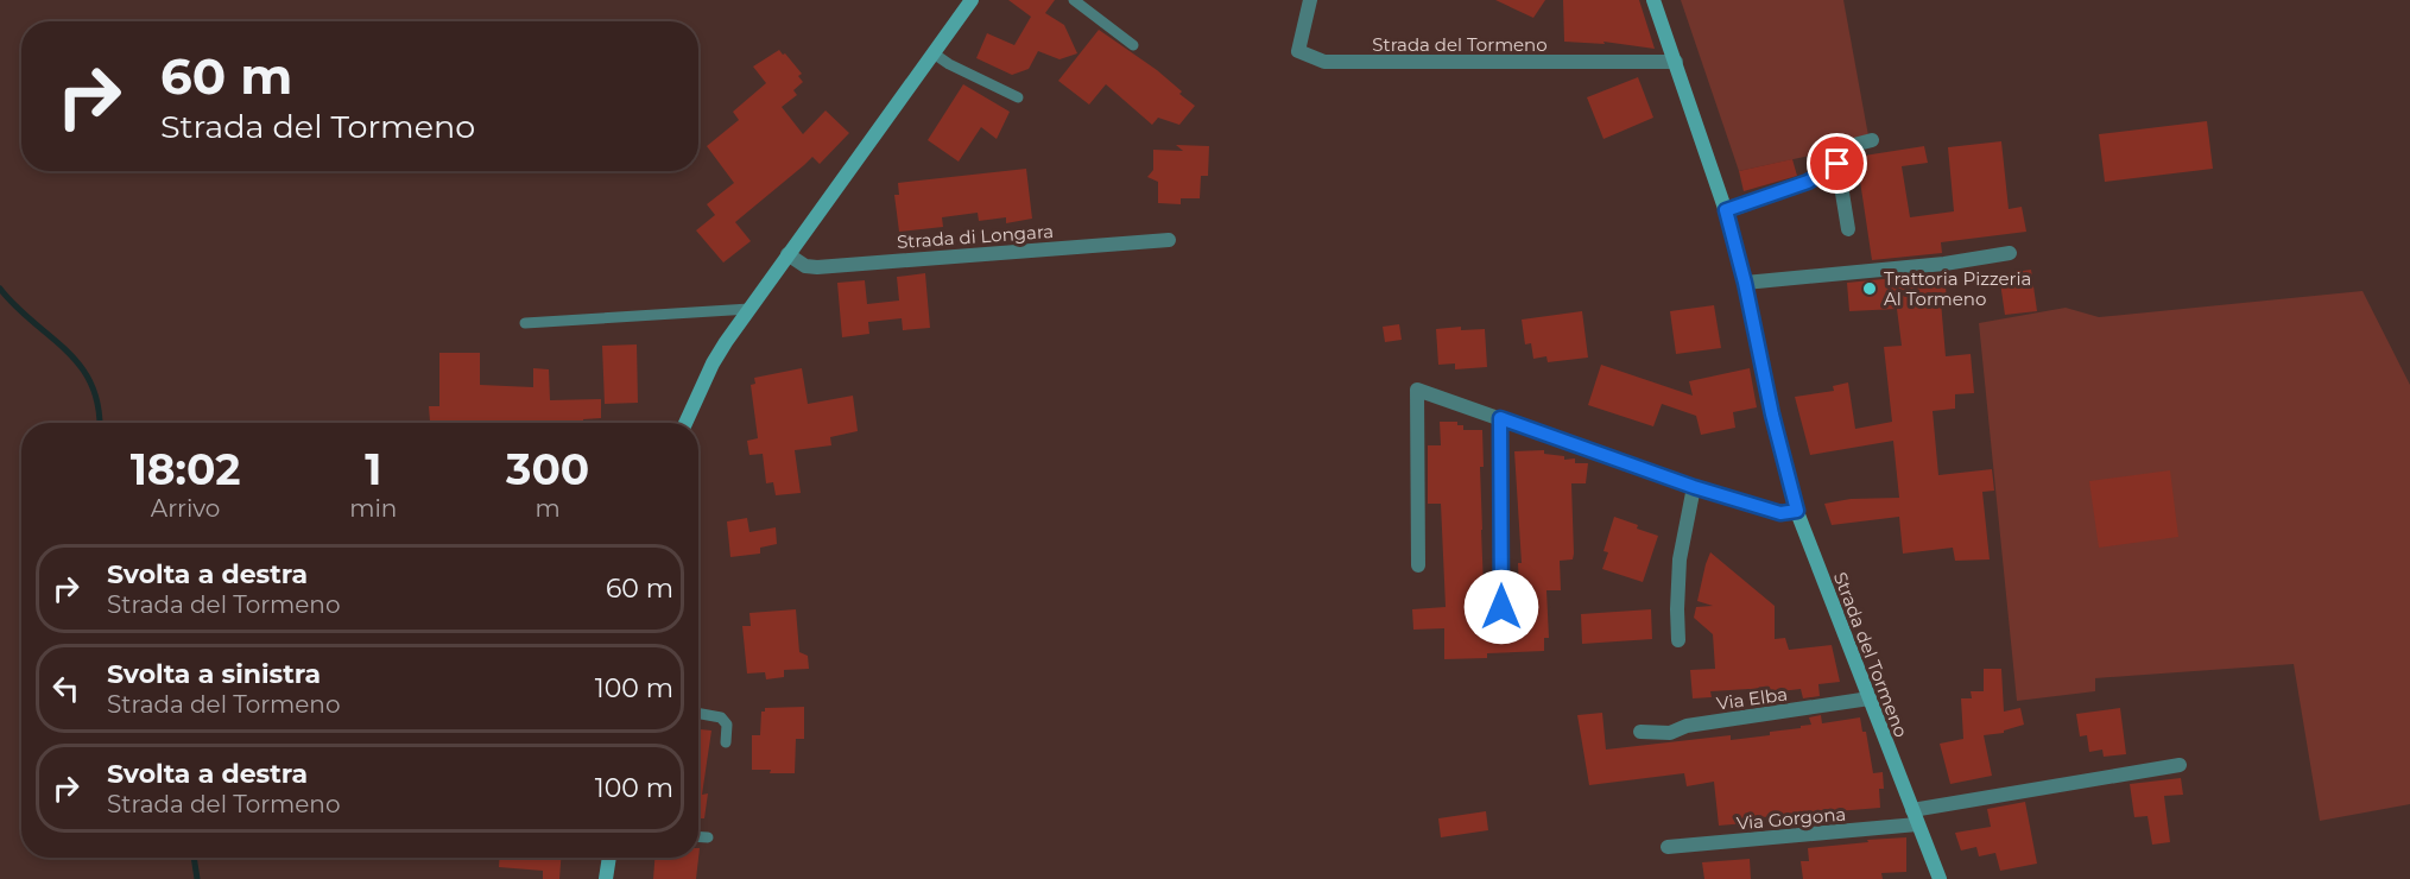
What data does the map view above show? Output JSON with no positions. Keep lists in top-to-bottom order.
{
  "streets": {
    "street": [
      "Strada del Tormeno",
      "Strada di Longara",
      "Via Elba",
      "Via Gorgona"
    ]
  },
  "crossings": [
    ["Strada del Tormeno", "Via Elba"],
    ["Strada del Tormeno", "Via Gorgona"]
  ],
  "places": ["Trattoria Pizzeria Al Tormeno"],
  "page": {
    "turn": ["60 m", "Strada del Tormeno"],
    "eta": [
      "18:02",
      "Arrivo",
      "1",
      "min",
      "300",
      "m"
    ],
    "list": [
      {
        "name": "Svolta a destra",
        "note": "Strada del Tormeno",
        "value": "60 m"
      },
      {
        "name": "Svolta a sinistra",
        "note": "Strada del Tormeno",
        "value": "100 m"
      },
      {
        "name": "Svolta a destra",
        "note": "Strada del Tormeno",
        "value": "100 m"
      }
    ]
  }
}
